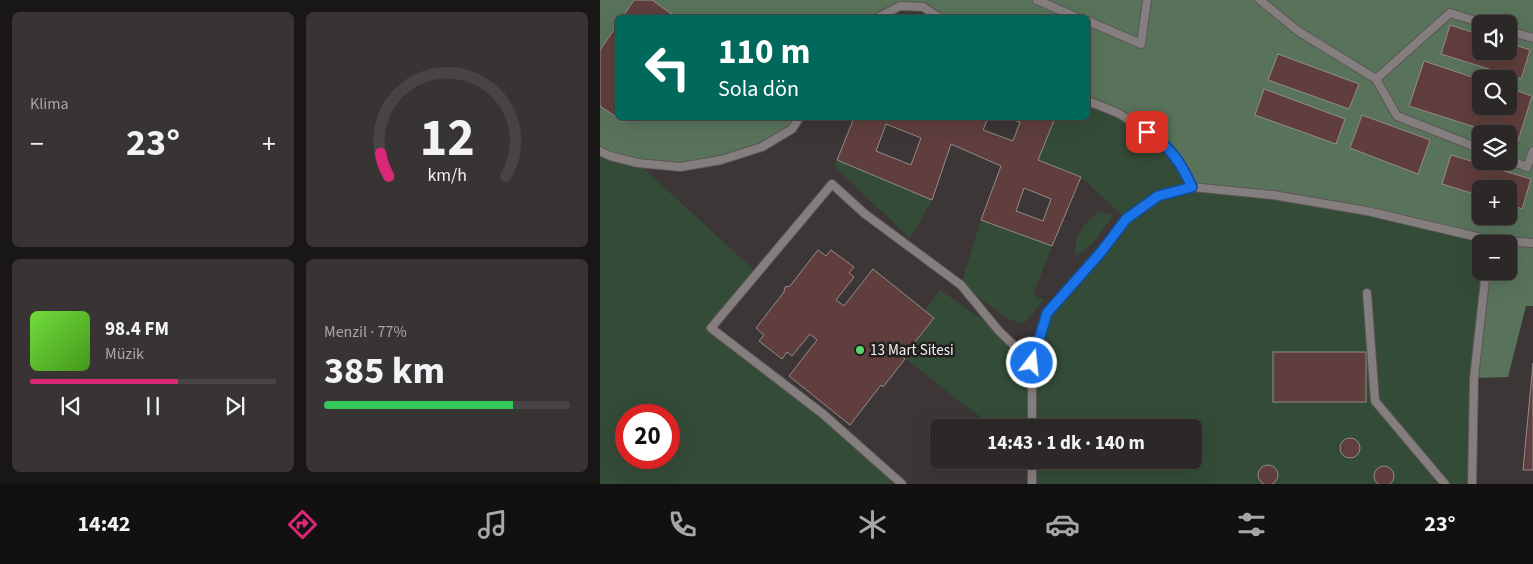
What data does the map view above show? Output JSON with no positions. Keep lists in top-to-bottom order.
{
  "places": ["13 Mart Sitesi"],
  "page": {
    "tile": [
      "Klima",
      ["Menzil · 77%", "385 km"]
    ],
    "map_buttons": ["+", "−"],
    "turn": ["110 m", "Sola dön"],
    "heat": ["−", "23°", "+"],
    "song": ["98.4 FM", "Müzik"],
    "limit": "20",
    "trip": "14:43 · 1 dk · 140 m",
    "tabs": ["14:42", "23°"],
    "gauge": ["12", "km/h"]
  }
}
